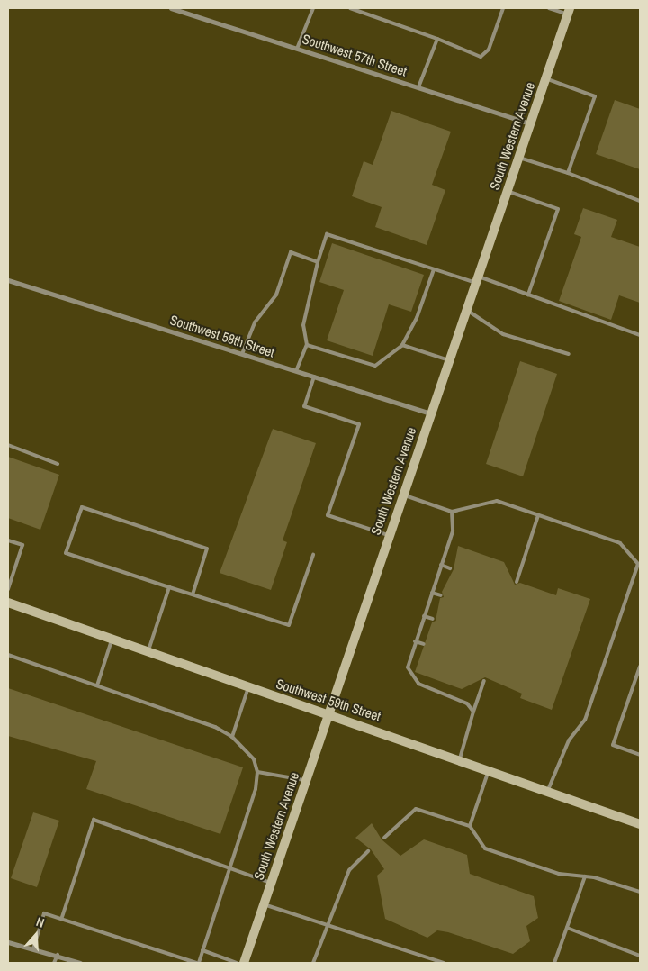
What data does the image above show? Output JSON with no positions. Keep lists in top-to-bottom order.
{
  "streets": {
    "main road": ["South Western Avenue", "Southwest 59th Street"],
    "street": ["Southwest 57th Street", "Southwest 58th Street"]
  },
  "crossings": [
    ["Southwest 57th Street", "South Western Avenue"],
    ["South Western Avenue", "Southwest 58th Street"],
    ["South Western Avenue", "Southwest 59th Street"]
  ],
  "north": "top"
}
